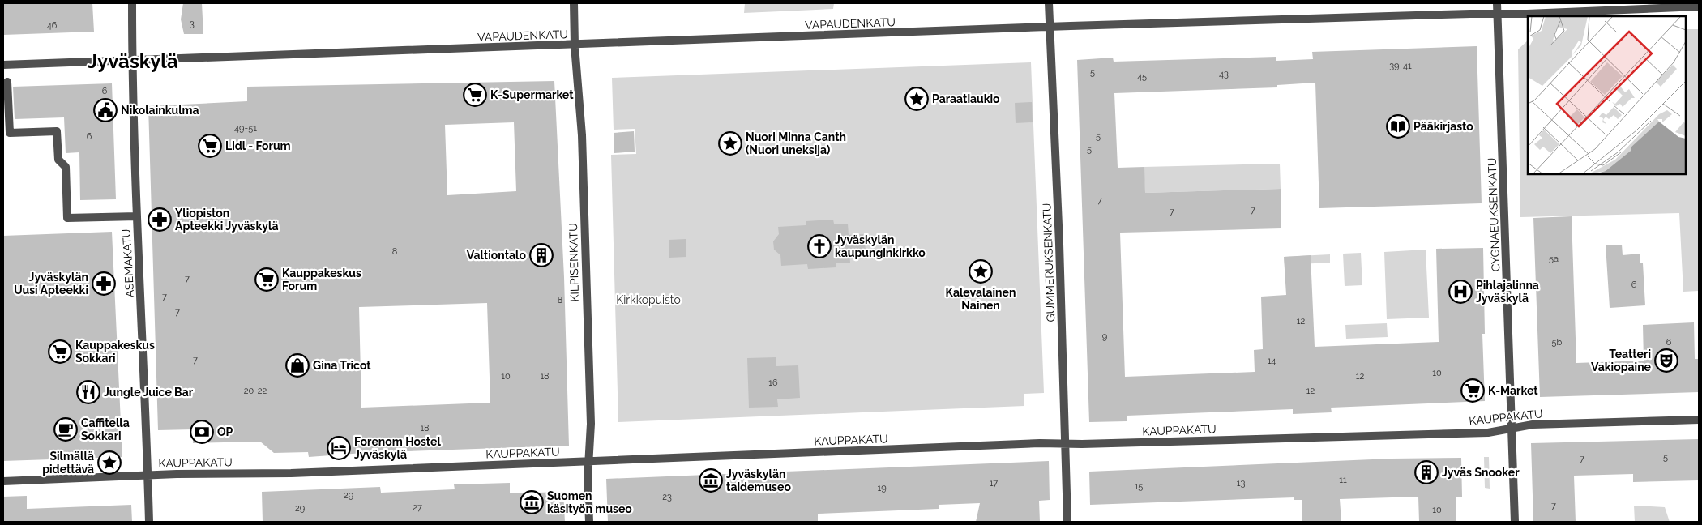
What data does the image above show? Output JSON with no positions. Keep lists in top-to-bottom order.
{
  "streets": {
    "street": [
      "VAPAUDENKATU",
      "CYGNAEUKSENKATU",
      "KILPISENKATU",
      "GUMMERUKSENKATU",
      "ASEMAKATU",
      "KAUPPAKATU"
    ]
  },
  "crossings": [
    ["VAPAUDENKATU", "CYGNAEUKSENKATU"],
    ["VAPAUDENKATU", "KILPISENKATU"],
    ["VAPAUDENKATU", "GUMMERUKSENKATU"],
    ["VAPAUDENKATU", "ASEMAKATU"],
    ["CYGNAEUKSENKATU", "KAUPPAKATU"],
    ["KILPISENKATU", "KAUPPAKATU"],
    ["GUMMERUKSENKATU", "KAUPPAKATU"],
    ["ASEMAKATU", "KAUPPAKATU"]
  ],
  "districts": ["Jyväskylä"],
  "parks": ["Kirkkopuisto"],
  "places": {
    "supermarket": [
      "K-Supermarket",
      "Lidl - Forum",
      "Kauppakeskus Forum",
      "Kauppakeskus Sokkari",
      "K-Market"
    ],
    "place": [
      "Paraatiaukio",
      "Nuori Minna Canth (Nuori uneksija)",
      "Kalevalainen Nainen",
      "Silmällä pidettävä"
    ],
    "public building": ["Nikolainkulma"],
    "library": ["Pääkirjasto"],
    "pharmacy": ["Yliopiston Apteekki Jyväskylä", "Jyväskylän Uusi Apteekki"],
    "church": ["Jyväskylän kaupunginkirkko"],
    "building": ["Valtiontalo", "Jyväs Snooker"],
    "hospital": ["Pihlajalinna Jyväskylä"],
    "theatre": ["Teatteri Vakiopaine"],
    "shop": ["Gina Tricot"],
    "restaurant": ["Jungle Juice Bar"],
    "cafe": ["Caffitella Sokkari"],
    "bank": ["OP"],
    "hotel": ["Forenom Hostel Jyväskylä"],
    "museum": ["Jyväskylän taidemuseo", "Suomen käsityön museo"]
  },
  "house_numbers": [
    "3",
    "46",
    "39-41",
    "5",
    "43",
    "45",
    "6",
    "49-51",
    "6",
    "5",
    "5",
    "7",
    "7",
    "7",
    "8",
    "5a",
    "7",
    "6",
    "7",
    "8",
    "7",
    "12",
    "9",
    "5b",
    "6",
    "7",
    "14",
    "10",
    "10",
    "18",
    "12",
    "16",
    "20-22",
    "12",
    "18",
    "5",
    "7",
    "11",
    "17",
    "13",
    "15",
    "19",
    "29",
    "23",
    "7",
    "27",
    "29",
    "10"
  ]
}
